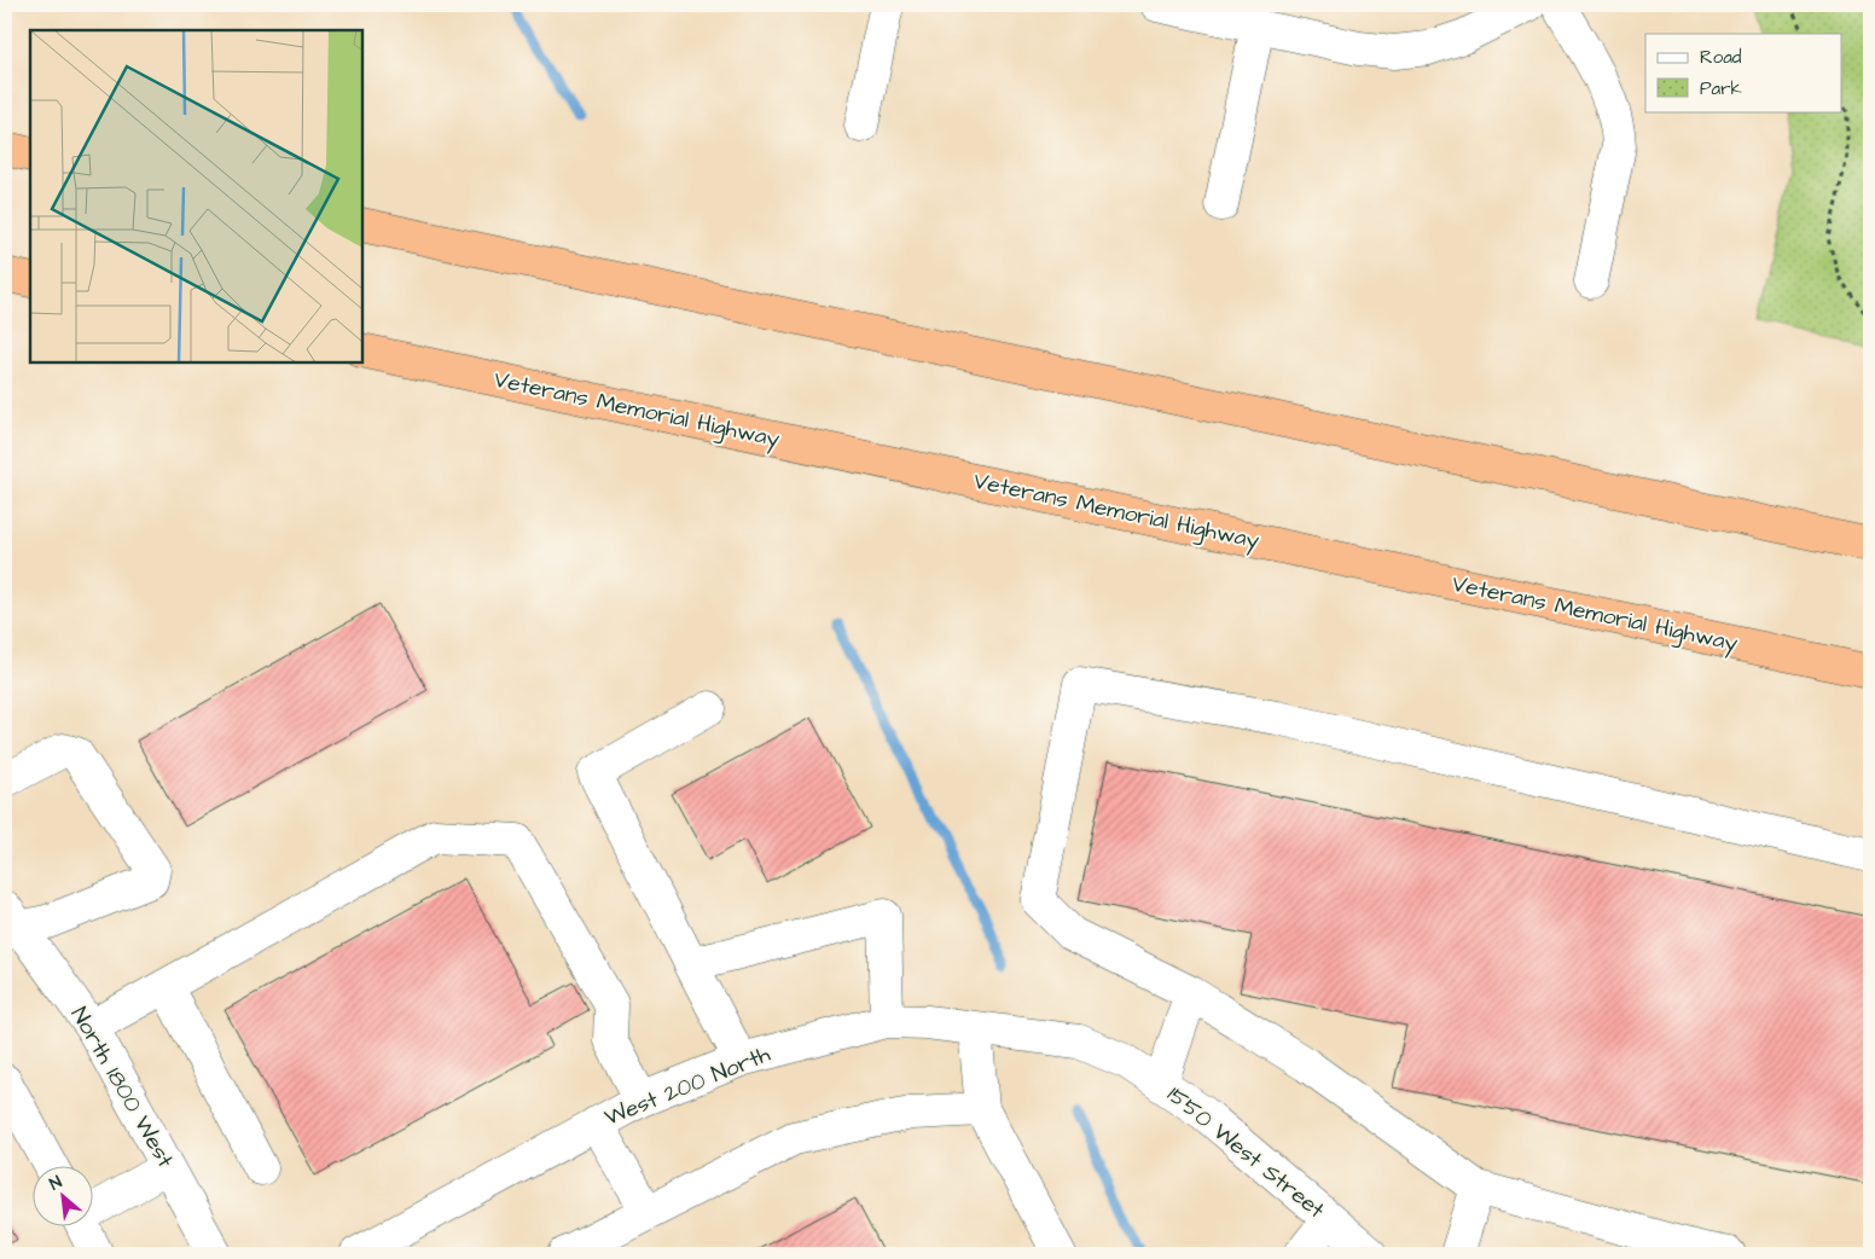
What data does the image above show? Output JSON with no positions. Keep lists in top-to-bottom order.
{
  "streets": {
    "highway": ["Veterans Memorial Highway"],
    "street": ["West 200 North", "North 1800 West", "1550 West Street"]
  },
  "crossings": [
    ["West 200 North", "1550 West Street"]
  ],
  "legend": ["Road", "Park"],
  "north": "top left"
}
